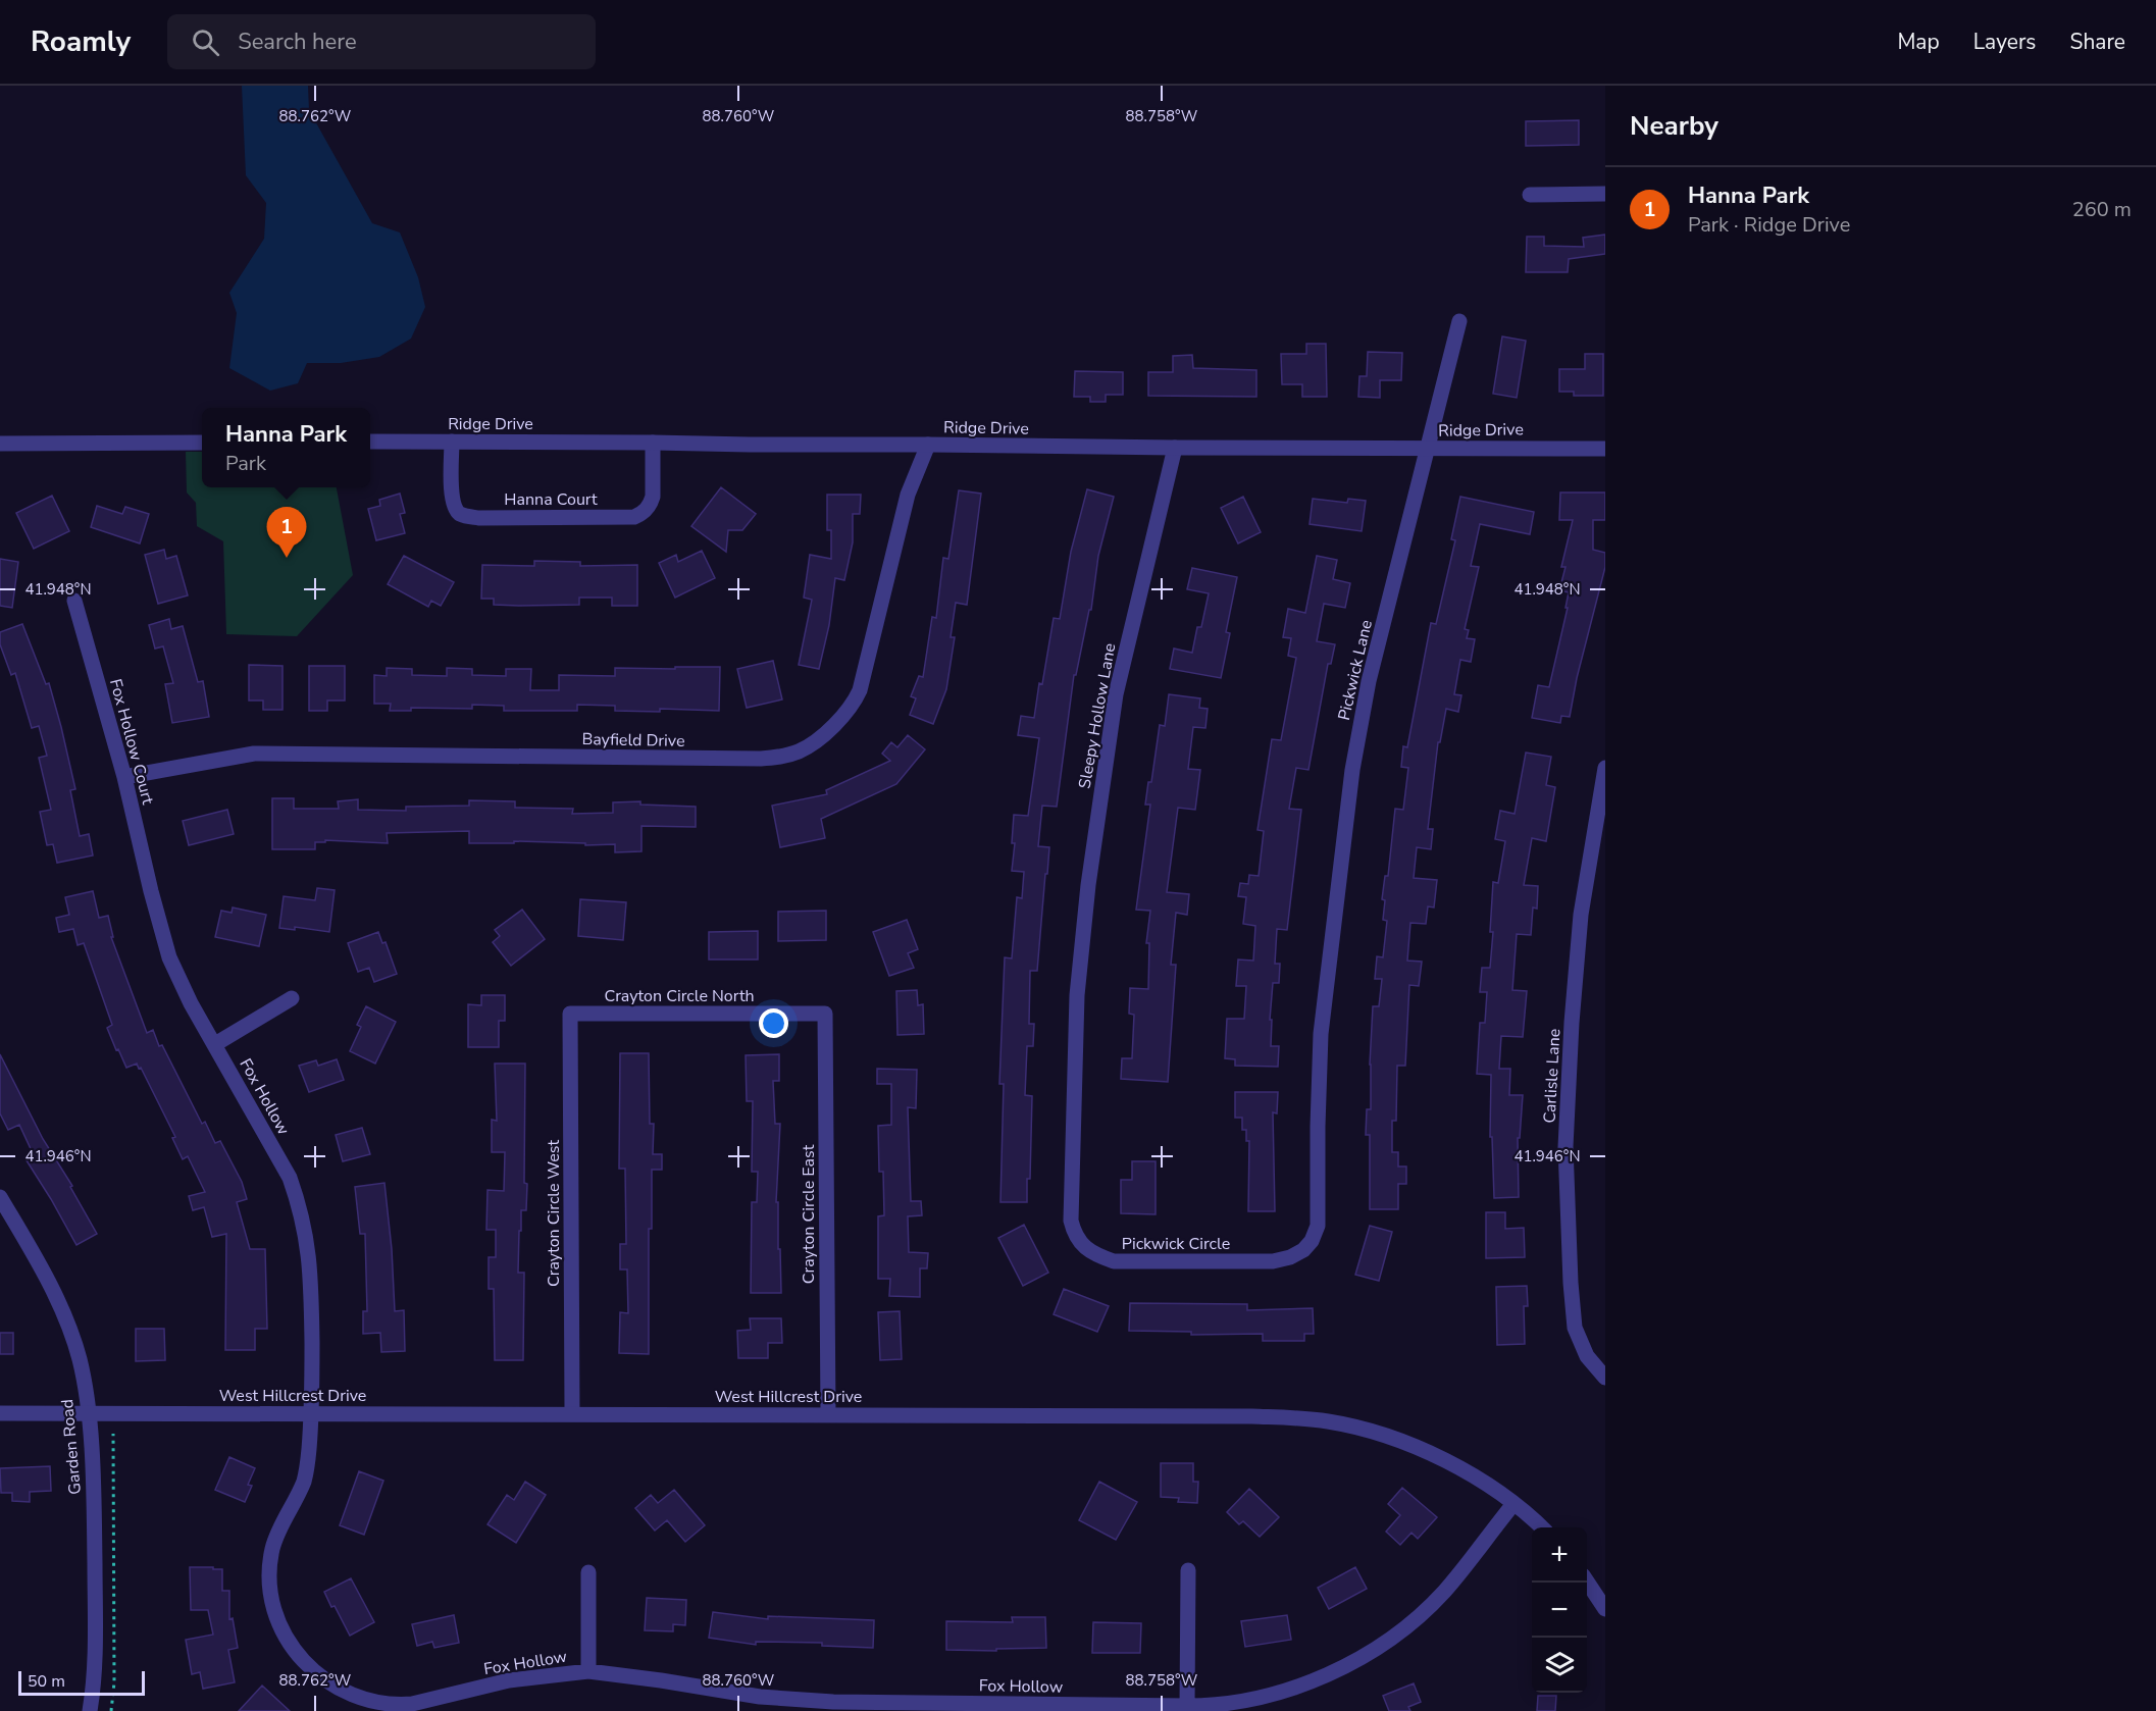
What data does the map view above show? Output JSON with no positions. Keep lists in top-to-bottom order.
{
  "streets": {
    "street": [
      "Ridge Drive",
      "Hanna Court",
      "Pickwick Lane",
      "Sleepy Hollow Lane",
      "Bayfield Drive",
      "Fox Hollow Court",
      "Crayton Circle North",
      "Carlisle Lane",
      "Fox Hollow",
      "Crayton Circle West",
      "Crayton Circle East",
      "Pickwick Circle",
      "West Hillcrest Drive",
      "Garden Road"
    ]
  },
  "crossings": [
    ["Ridge Drive", "Hanna Court"],
    ["Ridge Drive", "Pickwick Lane"],
    ["Ridge Drive", "Sleepy Hollow Lane"],
    ["Ridge Drive", "Bayfield Drive"],
    ["Pickwick Lane", "Pickwick Circle"],
    ["Sleepy Hollow Lane", "Pickwick Circle"],
    ["Bayfield Drive", "Fox Hollow Court"],
    ["Fox Hollow Court", "Fox Hollow"],
    ["Crayton Circle North", "Crayton Circle West"],
    ["Crayton Circle North", "Crayton Circle East"],
    ["Fox Hollow", "West Hillcrest Drive"],
    ["Crayton Circle West", "West Hillcrest Drive"],
    ["Crayton Circle East", "West Hillcrest Drive"],
    ["West Hillcrest Drive", "Garden Road"]
  ],
  "scale_bar": "50 m",
  "page": {
    "header": "Roamly",
    "search": "Search here",
    "nav": ["Map", "Layers", "Share"],
    "heading": "Nearby",
    "list": [
      {
        "mark": "1",
        "name": "Hanna Park",
        "note": "Park · Ridge Drive",
        "value": "260 m"
      }
    ],
    "popup": ["Hanna Park", "Park"],
    "pins": "1",
    "map_buttons": ["+", "−"],
    "scale": "50 m"
  },
  "coordinates": [
    "88.762°W",
    "88.760°W",
    "88.758°W",
    "41.948°N",
    "41.946°N"
  ]
}
